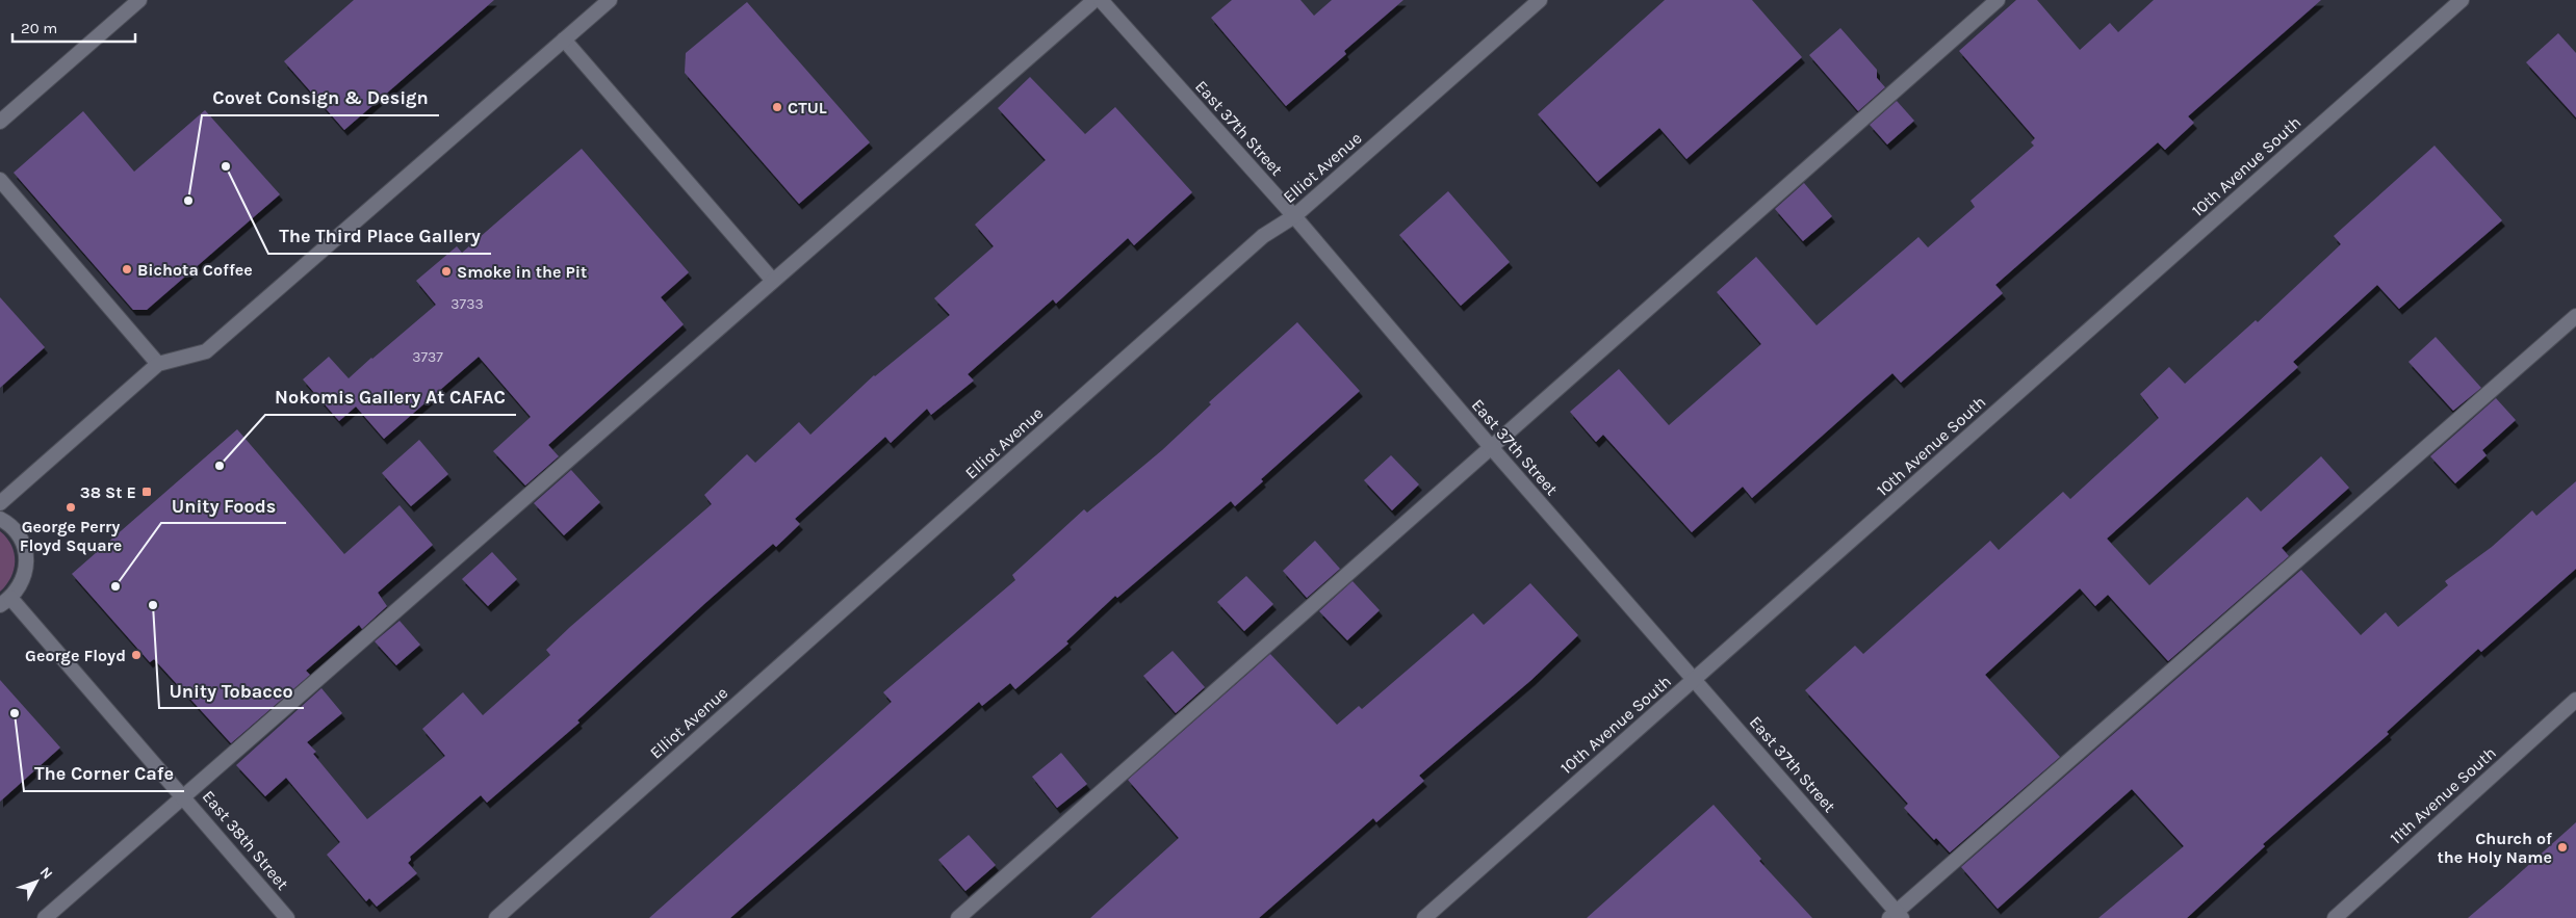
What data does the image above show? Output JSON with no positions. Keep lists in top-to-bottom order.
{
  "streets": {
    "street": [
      "East 37th Street",
      "10th Avenue South",
      "Elliot Avenue",
      "11th Avenue South",
      "East 38th Street"
    ]
  },
  "crossings": [
    ["East 37th Street", "10th Avenue South"],
    ["East 37th Street", "Elliot Avenue"]
  ],
  "places": {
    "other": [
      "CTUL",
      "The Third Place Gallery",
      "Covet Consign & Design",
      "Bichota Coffee",
      "Smoke in the Pit",
      "Nokomis Gallery At CAFAC",
      "George Perry Floyd Square",
      "Unity Foods",
      "Unity Tobacco",
      "George Floyd",
      "The Corner Cafe",
      "Church of the Holy Name"
    ],
    "transit": ["38 St E"]
  },
  "house_numbers": ["3733", "3737"],
  "scale_bar": "20 m",
  "north": "top right"
}
